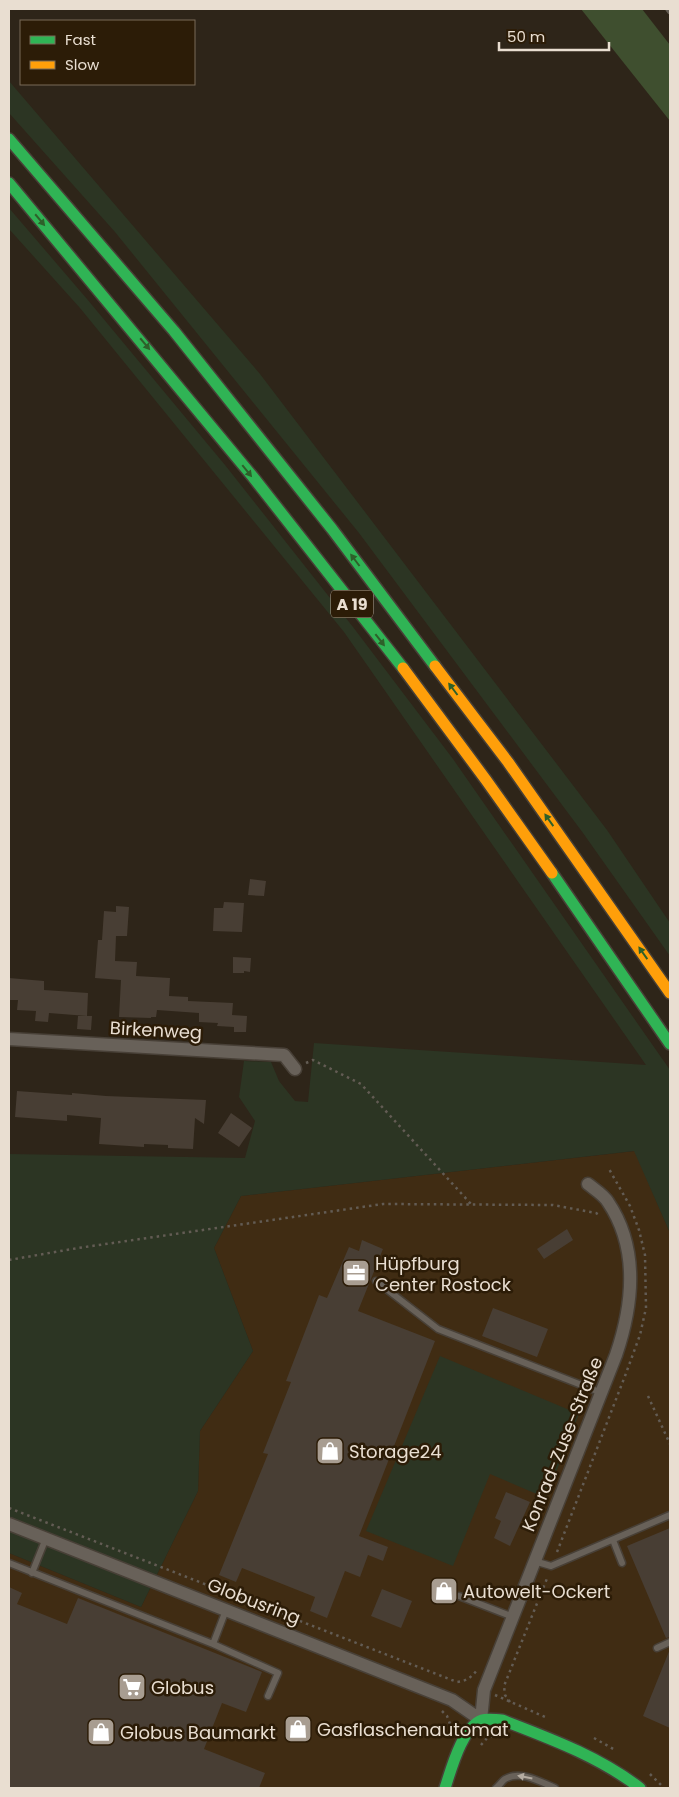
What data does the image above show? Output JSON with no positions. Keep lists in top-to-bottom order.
{
  "streets": {
    "main road": ["A 19"],
    "street": ["Birkenweg", "Konrad-Zuse-Straße", "Globusring"]
  },
  "crossings": [
    ["Konrad-Zuse-Straße", "Globusring"]
  ],
  "places": {
    "office": ["Hüpfburg Center Rostock"],
    "shop": [
      "Storage24",
      "Autowelt-Ockert",
      "Gasflaschenautomat",
      "Globus Baumarkt"
    ],
    "supermarket": ["Globus"]
  },
  "legend": ["Fast", "Slow"],
  "scale_bar": "50 m"
}
